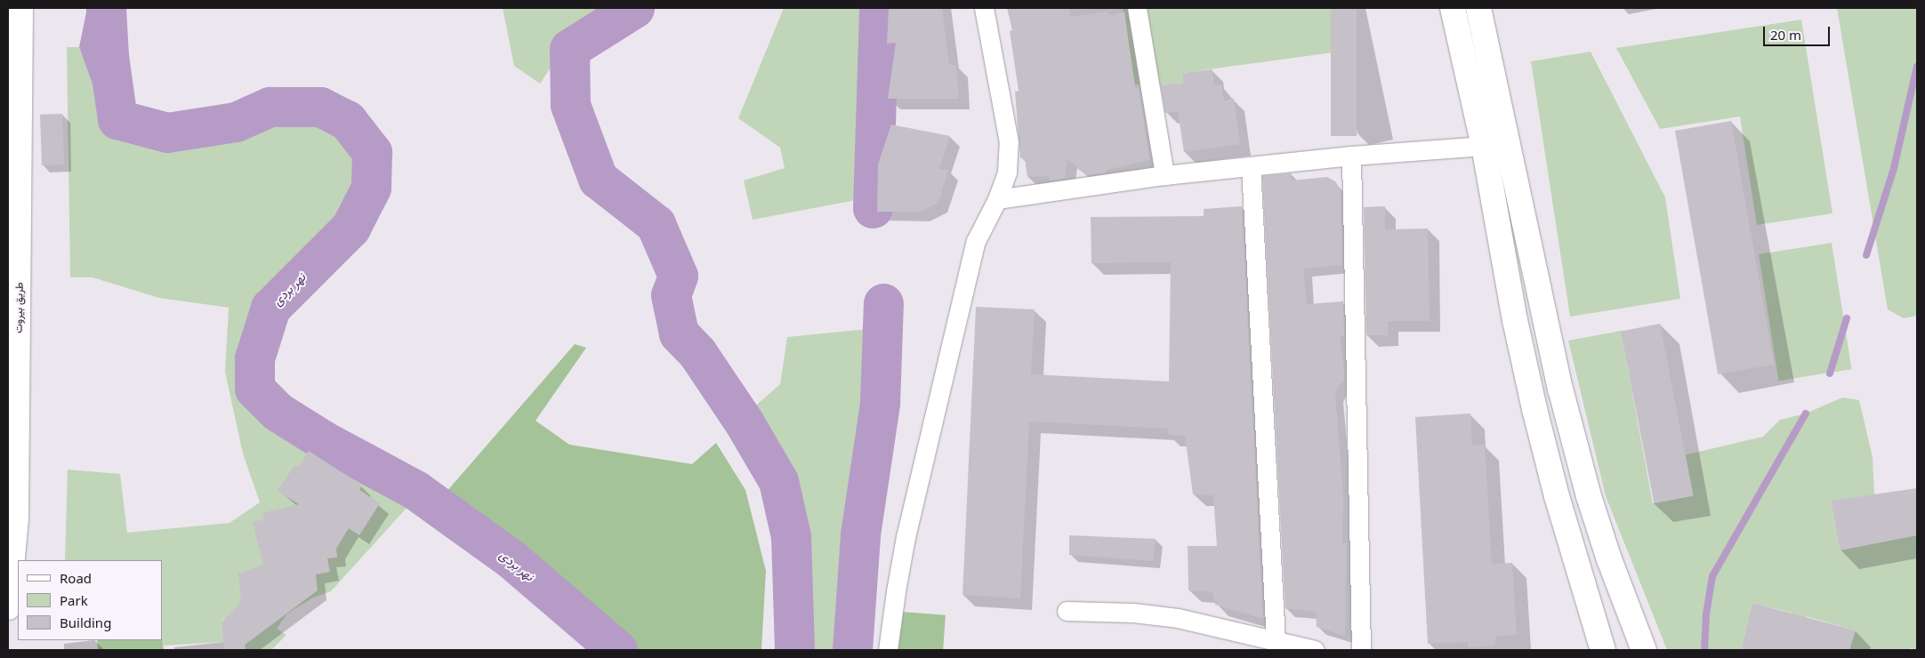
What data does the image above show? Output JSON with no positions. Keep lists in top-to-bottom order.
{
  "streets": {
    "main road": ["طريق بيروت"]
  },
  "water": ["نهر بردى"],
  "legend": ["Road", "Park", "Building"],
  "scale_bar": "20 m"
}
